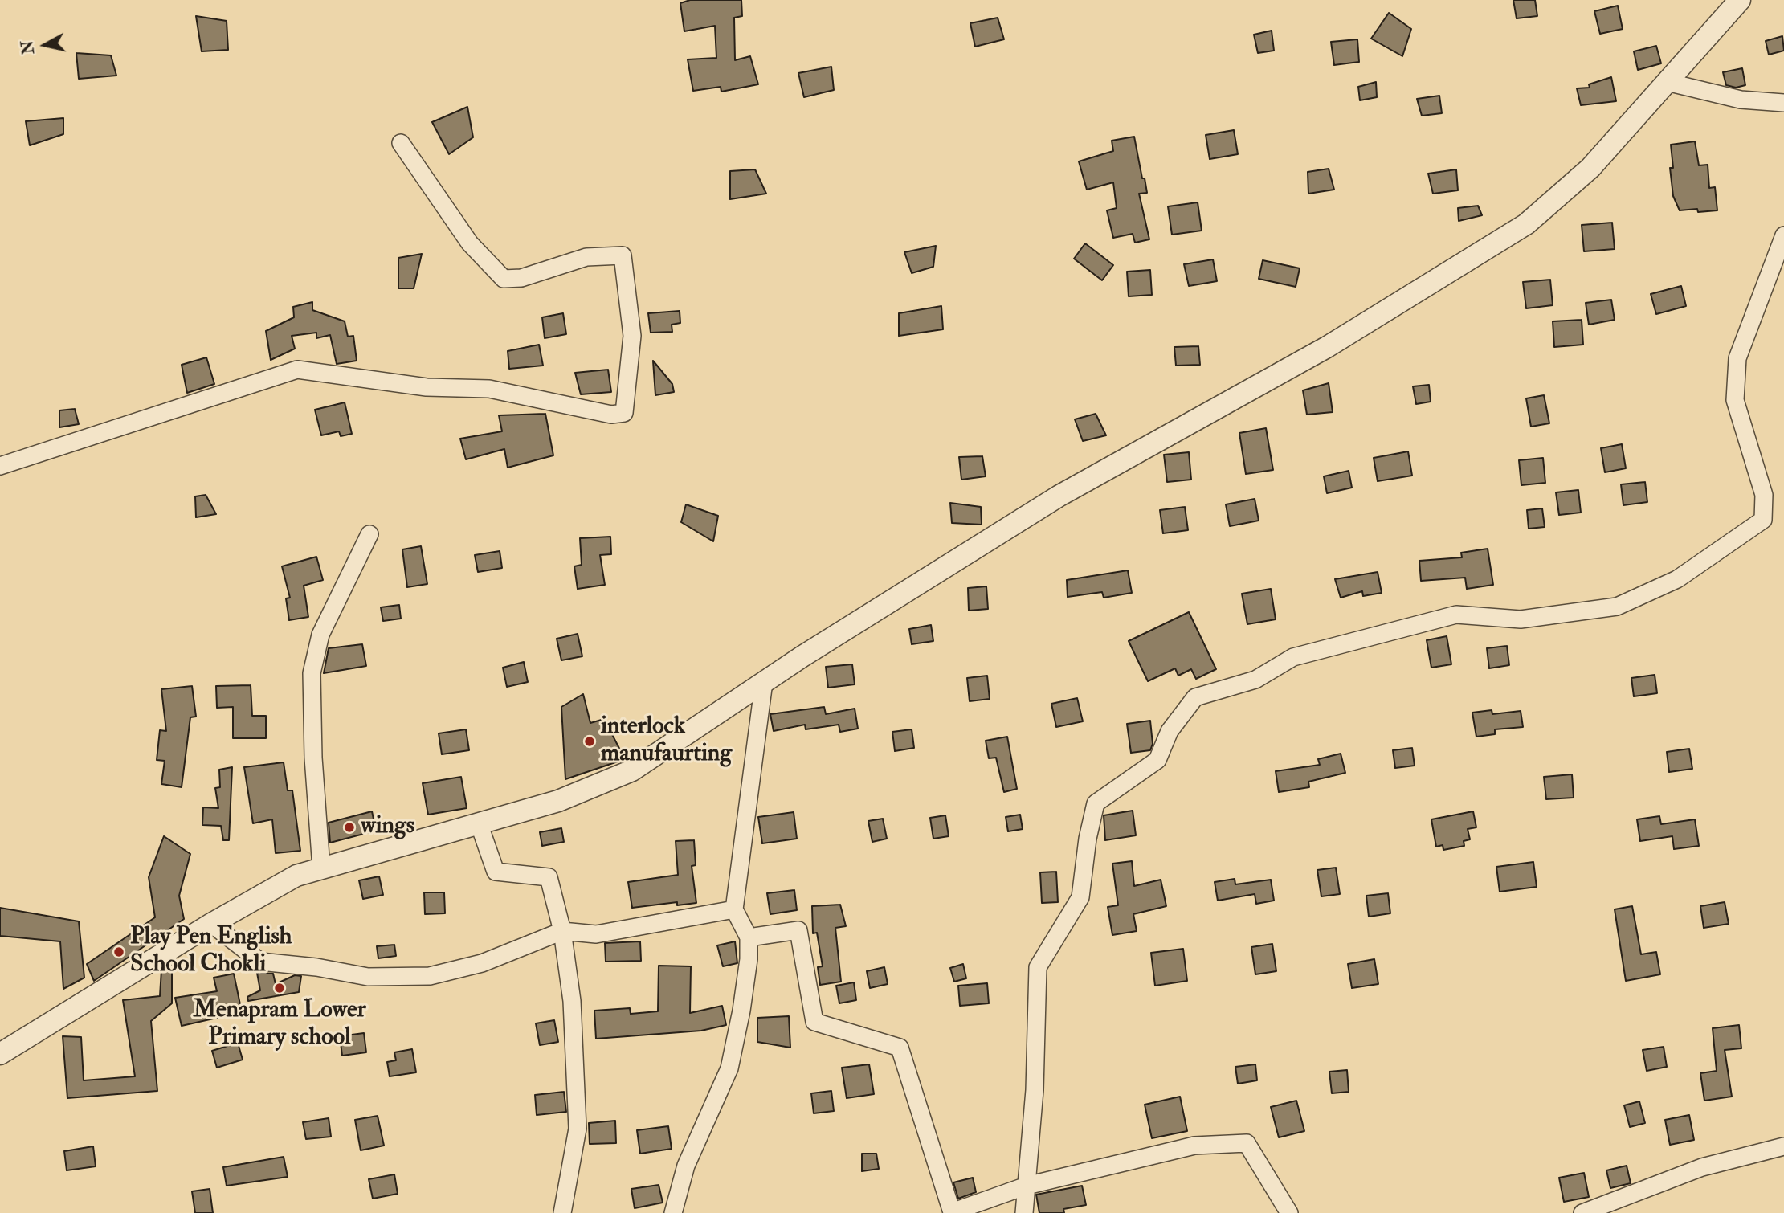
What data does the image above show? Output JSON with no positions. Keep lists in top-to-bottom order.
{
  "places": [
    "interlock manufaurting",
    "wings",
    "Play Pen English School Chokli",
    "Menapram Lower Primary school"
  ],
  "north": "left"
}
